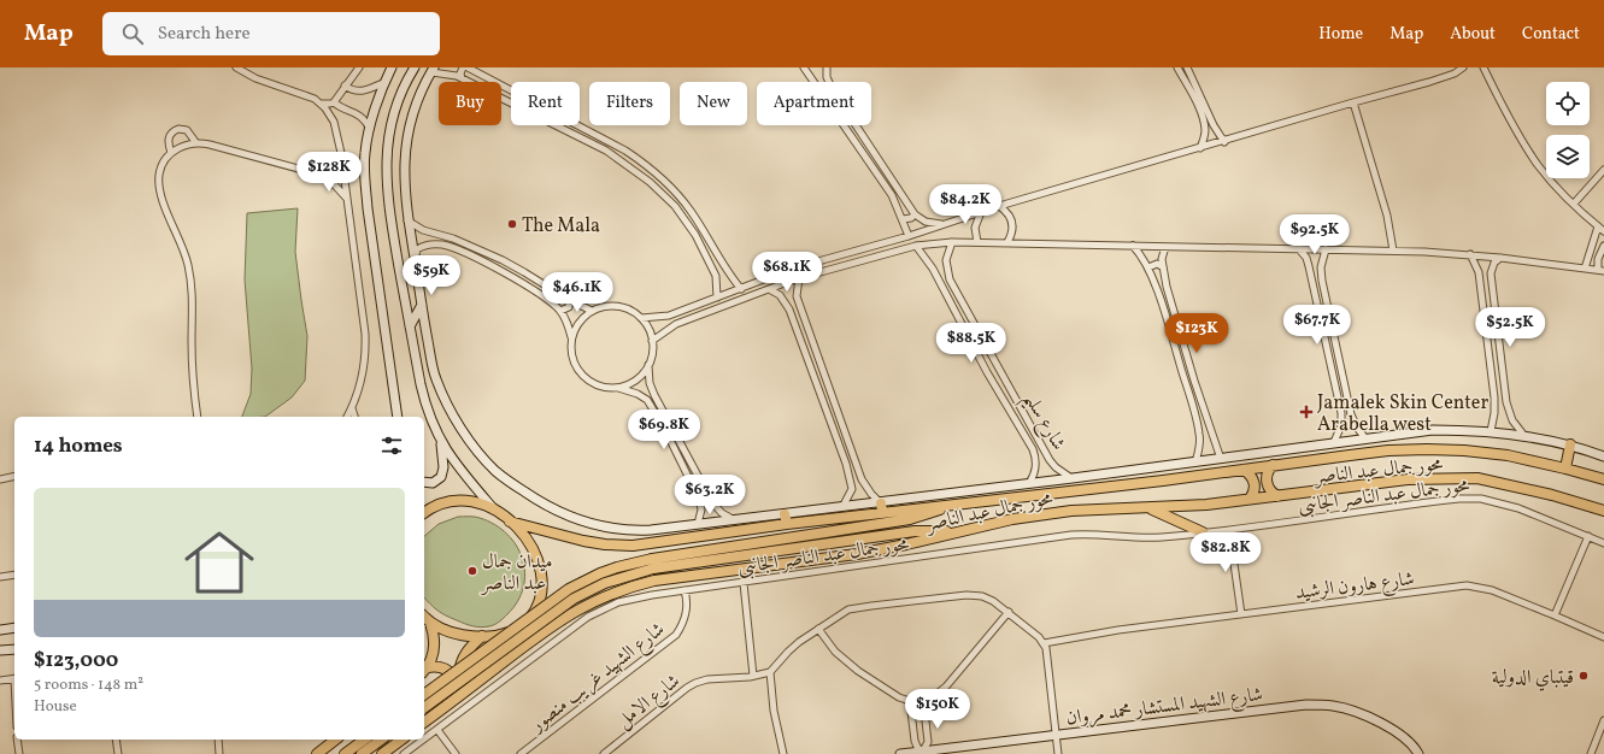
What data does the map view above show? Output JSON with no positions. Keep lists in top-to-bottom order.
{
  "streets": {
    "main road": ["محور جمال عبد الناصر"],
    "street": [
      "شارع سليم",
      "محور جمال عبد الناصر الجانبى",
      "شارع هارون الرشيد",
      "شارع الشهيد غريب منصور",
      "شارع الامل",
      "شارع الشهيد المستشار محمد مروان"
    ]
  },
  "crossings": [
    ["محور جمال عبد الناصر الجانبى", "شارع الشهيد غريب منصور"]
  ],
  "places": {
    "other": ["The Mala", "ميدان جمال عبد الناصر", "قيتباي الدولية"],
    "health": ["Jamalek Skin Center Arabella west"]
  },
  "page": {
    "header": "Map",
    "search": "Search here",
    "nav": [
      "Home",
      "Map",
      "About",
      "Contact"
    ],
    "chip": [
      "Buy",
      "Rent",
      "Filters",
      "New",
      "Apartment"
    ],
    "price": [
      "$128K",
      "$84.2K",
      "$92.5K",
      "$68.1K",
      "$59K",
      "$46.1K",
      "$67.7K",
      "$52.5K",
      "$123K",
      "$88.5K",
      "$69.8K",
      "$63.2K",
      "$82.8K",
      "$150K"
    ],
    "heading": "14 homes",
    "list": [
      {
        "name": "$123,000",
        "note": "5 rooms · 148 m² · House"
      }
    ]
  }
}
